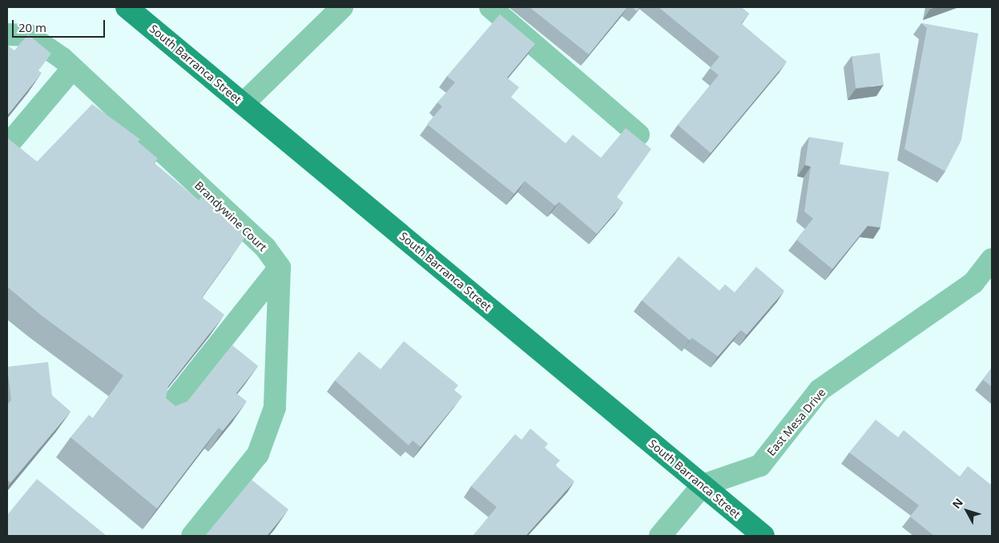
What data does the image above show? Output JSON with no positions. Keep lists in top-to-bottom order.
{
  "streets": {
    "main road": ["South Barranca Street"],
    "street": ["Brandywine Court", "East Mesa Drive"]
  },
  "crossings": [
    ["South Barranca Street", "East Mesa Drive"]
  ],
  "scale_bar": "20 m",
  "north": "top left"
}
